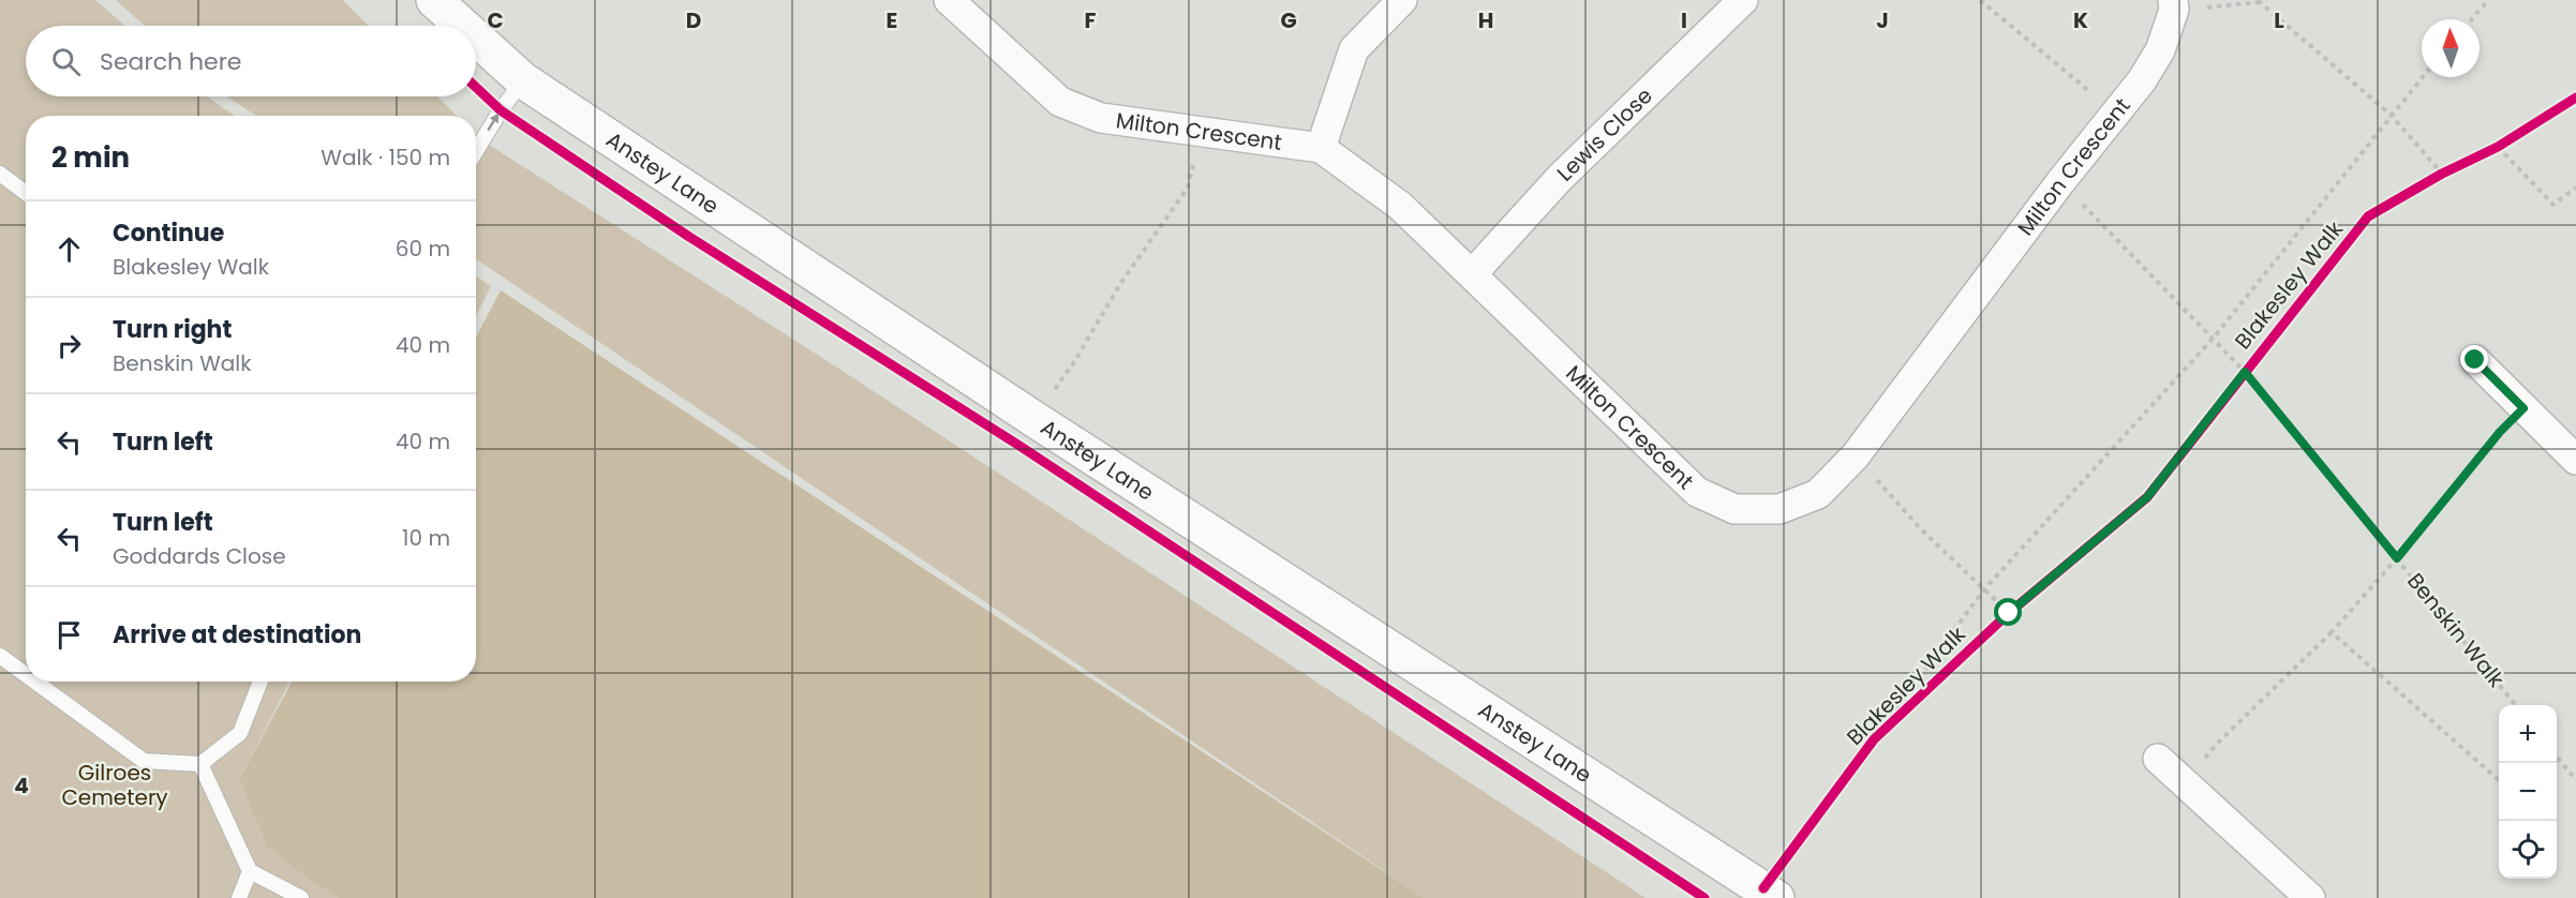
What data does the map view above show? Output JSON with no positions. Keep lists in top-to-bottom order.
{
  "streets": {
    "main road": ["Anstey Lane"],
    "street": ["Milton Crescent", "Lewis Close"],
    "path": ["Benskin Walk"],
    "cycle path": ["Blakesley Walk"]
  },
  "crossings": [
    ["Milton Crescent", "Lewis Close"],
    ["Milton Crescent", "Benskin Walk"],
    ["Blakesley Walk", "Benskin Walk"]
  ],
  "parks": ["Gilroes Cemetery"],
  "north": "top",
  "page": {
    "search": "Search here",
    "heading": ["2 min", "Walk · 150 m"],
    "list": [
      ["Continue", "Blakesley Walk", "60 m"],
      ["Turn right", "Benskin Walk", "40 m"],
      ["Turn left", "40 m"],
      ["Turn left", "Goddards Close", "10 m"],
      "Arrive at destination"
    ],
    "map_buttons": ["+", "−"]
  },
  "grid": {
    "columns": [
      "C",
      "D",
      "E",
      "F",
      "G",
      "H",
      "I",
      "J",
      "K",
      "L"
    ],
    "rows": ["4"]
  }
}
